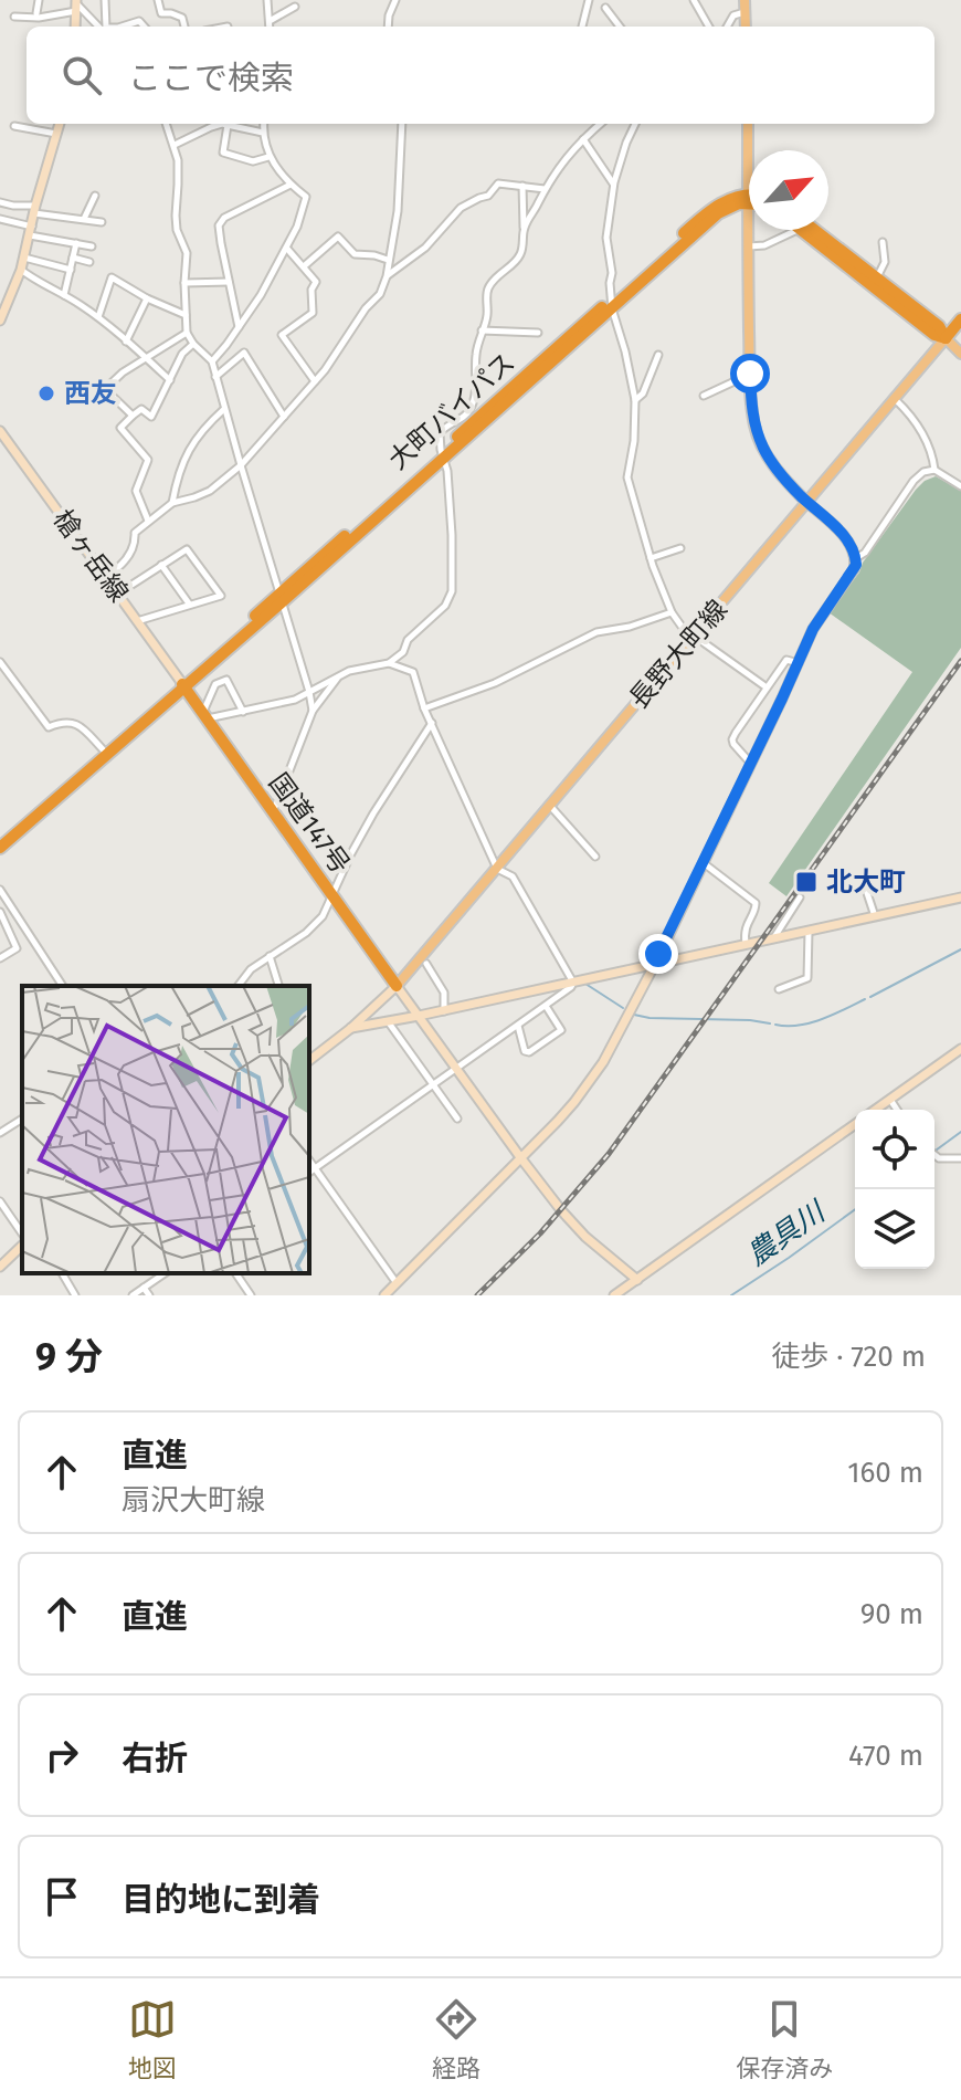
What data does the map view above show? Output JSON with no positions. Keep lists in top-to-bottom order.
{
  "streets": {
    "highway": ["大町バイパス", "国道147号"],
    "main road": ["長野大町線"],
    "street": ["槍ヶ岳線"]
  },
  "crossings": [
    ["大町バイパス", "槍ヶ岳線"],
    ["大町バイパス", "国道147号"],
    ["槍ヶ岳線", "国道147号"],
    ["長野大町線", "国道147号"]
  ],
  "water": ["農具川"],
  "places": {
    "other": ["西友"],
    "transit": ["北大町"]
  },
  "north": "top right",
  "page": {
    "search": "ここで検索",
    "heading": ["9 分", "徒歩 · 720 m"],
    "list": [
      ["直進", "扇沢大町線", "160 m"],
      ["直進", "90 m"],
      ["右折", "470 m"],
      "目的地に到着"
    ],
    "nav": ["地図", "経路", "保存済み"]
  }
}
